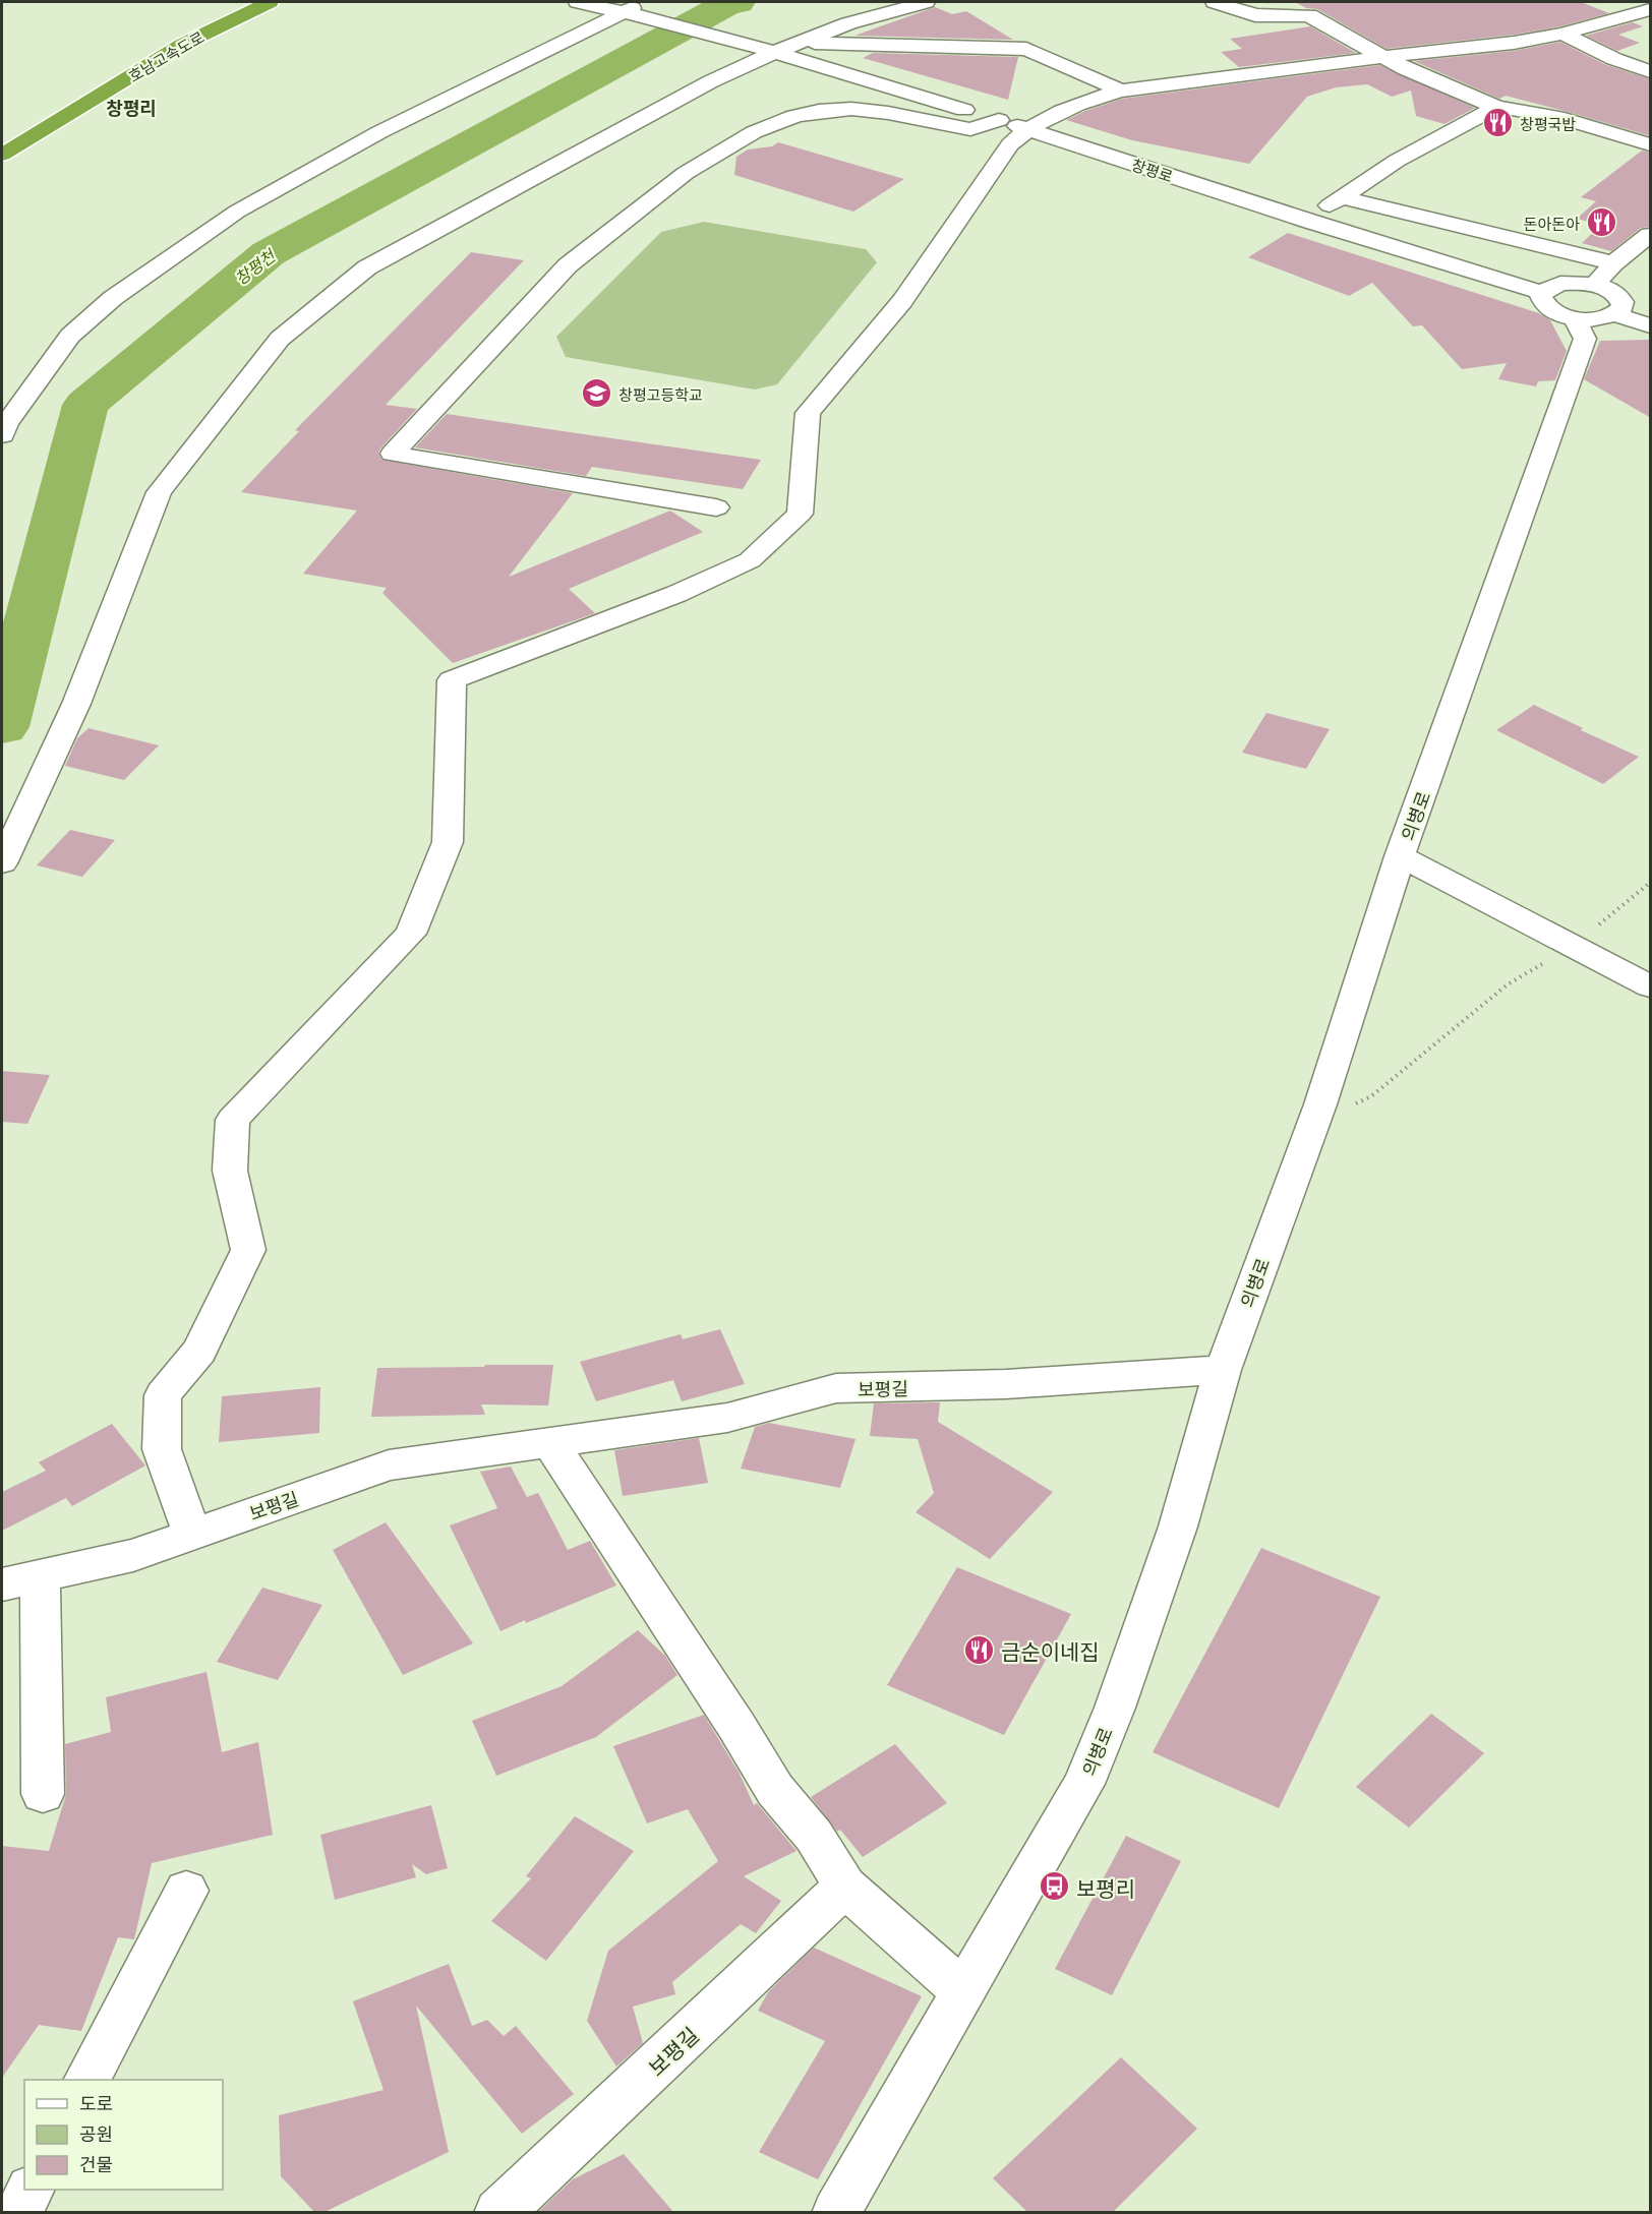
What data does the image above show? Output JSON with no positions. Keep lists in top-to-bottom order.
{
  "streets": {
    "highway": ["호남고속도로"],
    "street": ["창평로", "의병로", "보평길"]
  },
  "crossings": [
    ["의병로", "보평길"]
  ],
  "districts": ["창평리"],
  "water": ["창평천"],
  "places": {
    "restaurant": ["창평국밥", "돈아돈아", "금순이네집"],
    "school or university": ["창평고등학교"],
    "bus stop": ["보평리"]
  },
  "legend": ["도로", "공원", "건물"]
}
